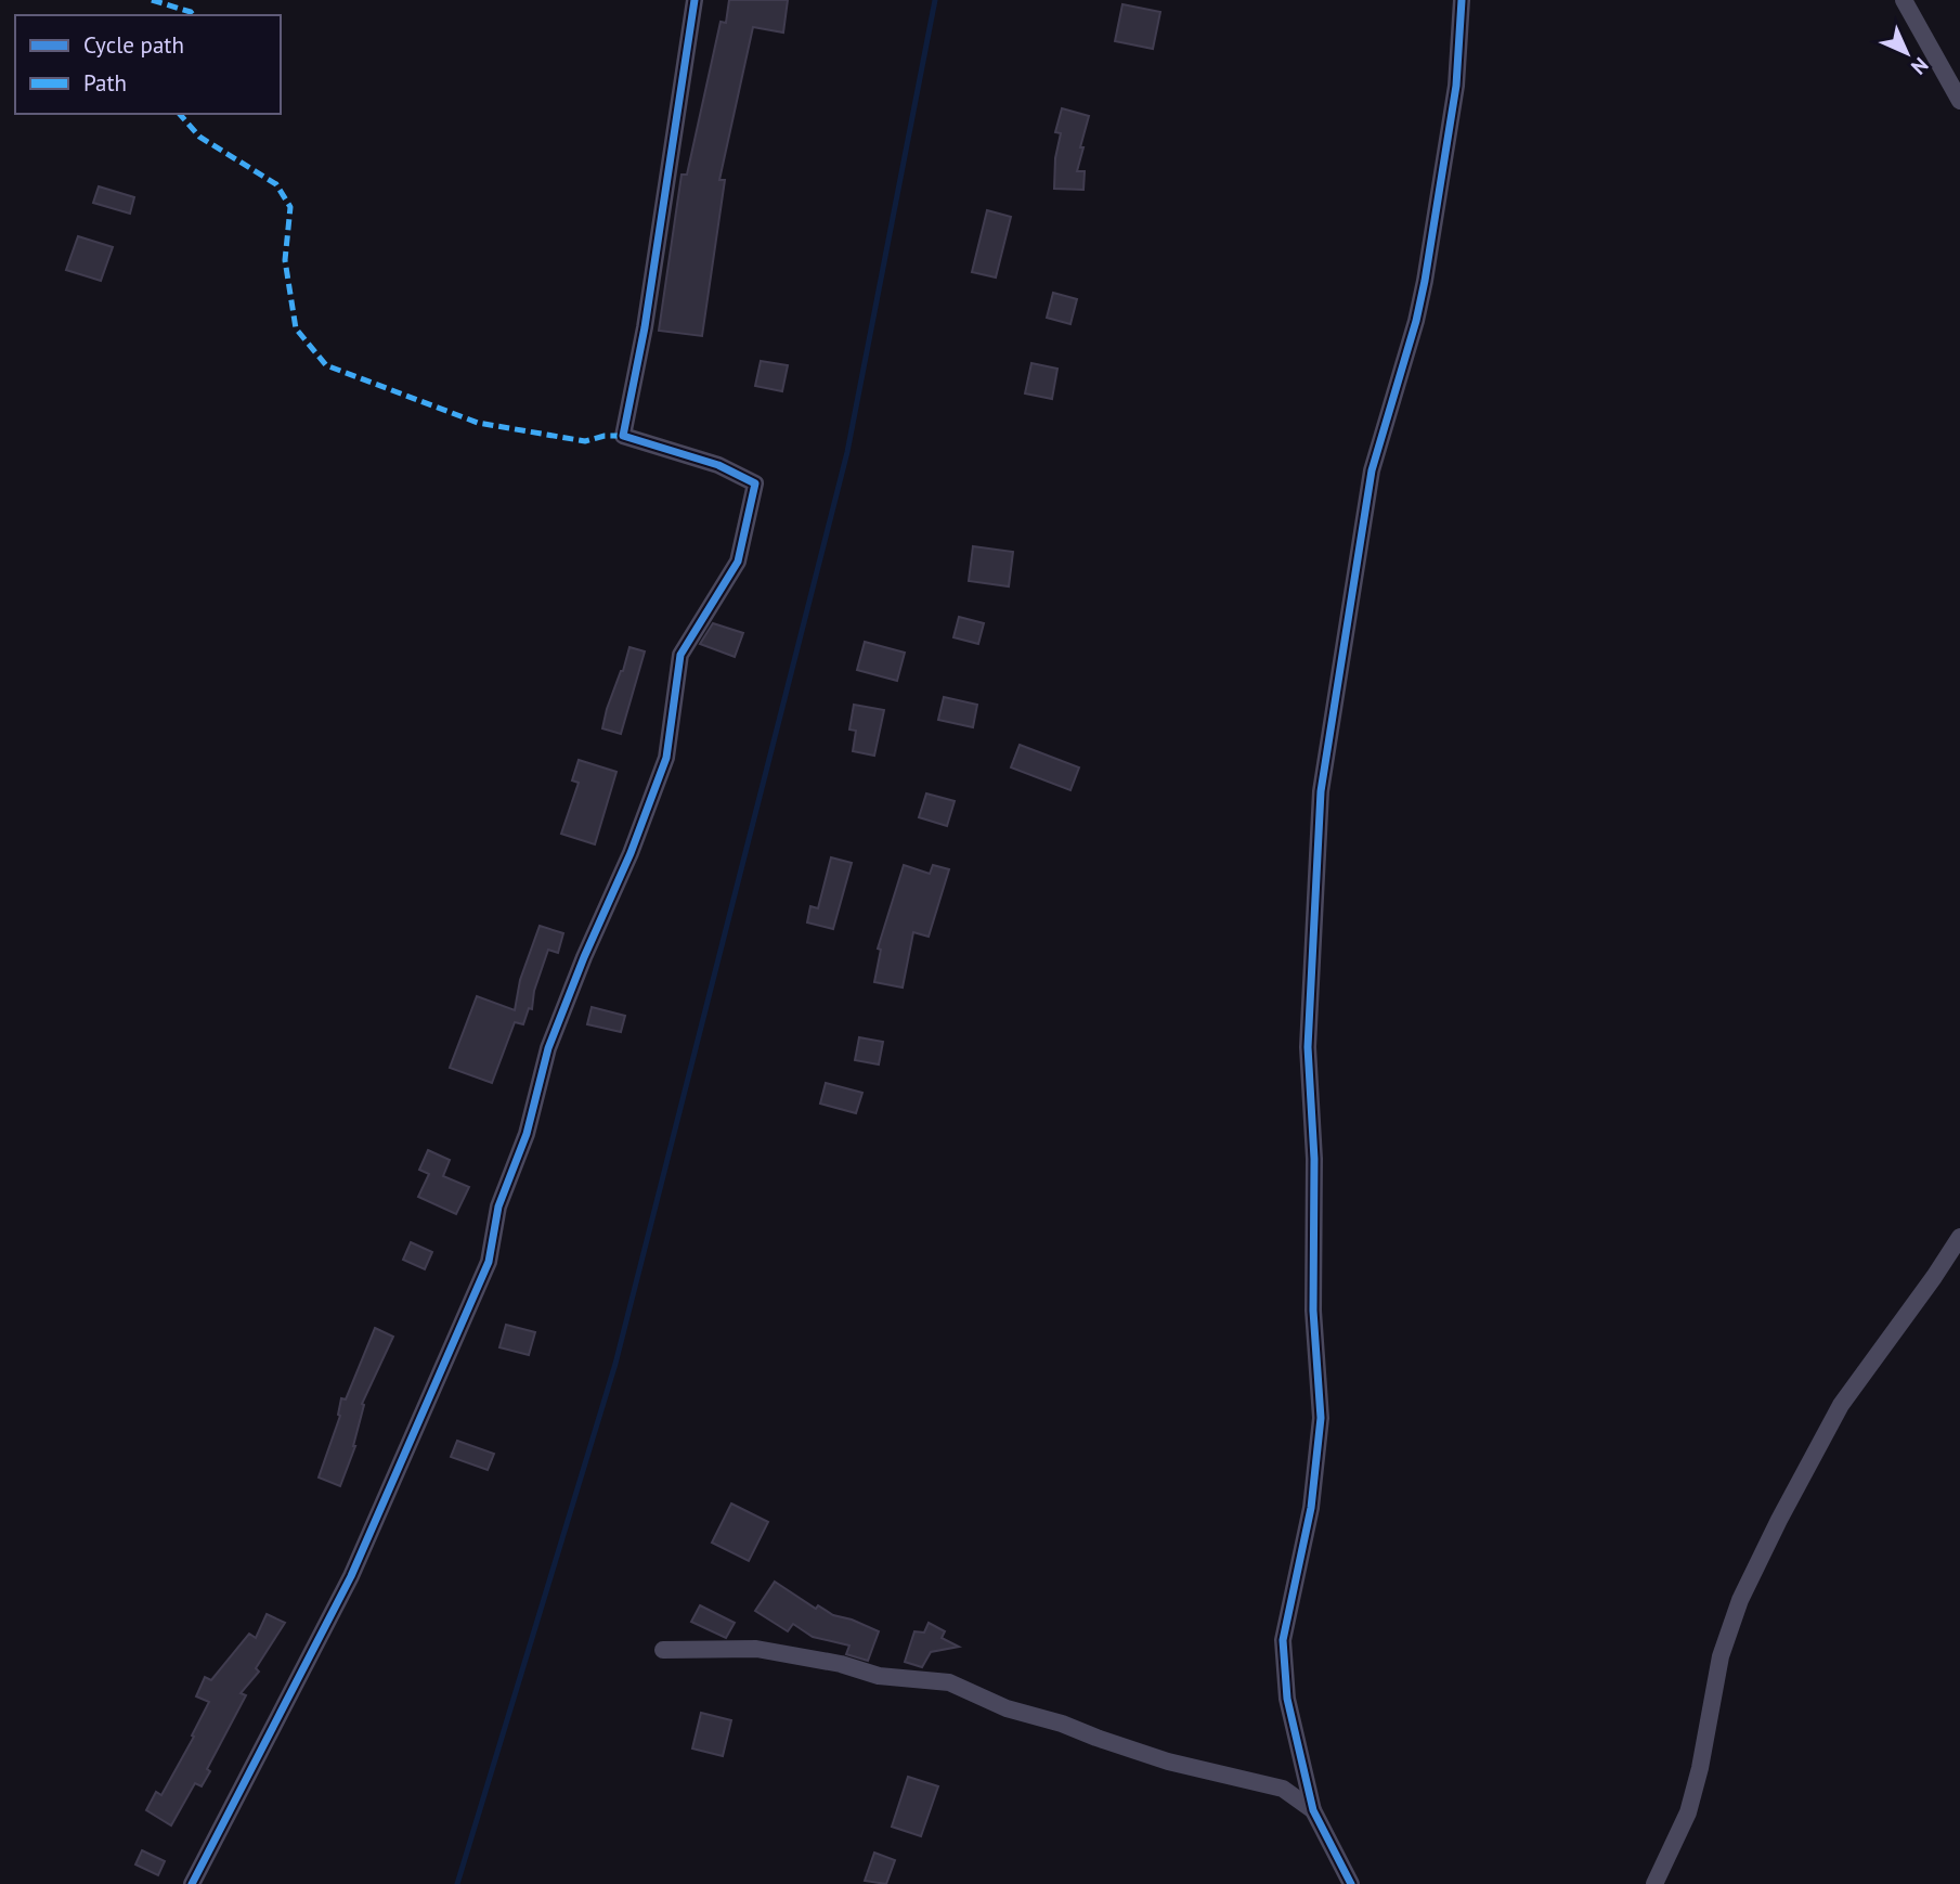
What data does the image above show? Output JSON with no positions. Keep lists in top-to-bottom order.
{
  "legend": ["Cycle path", "Path"],
  "north": "bottom right"
}
